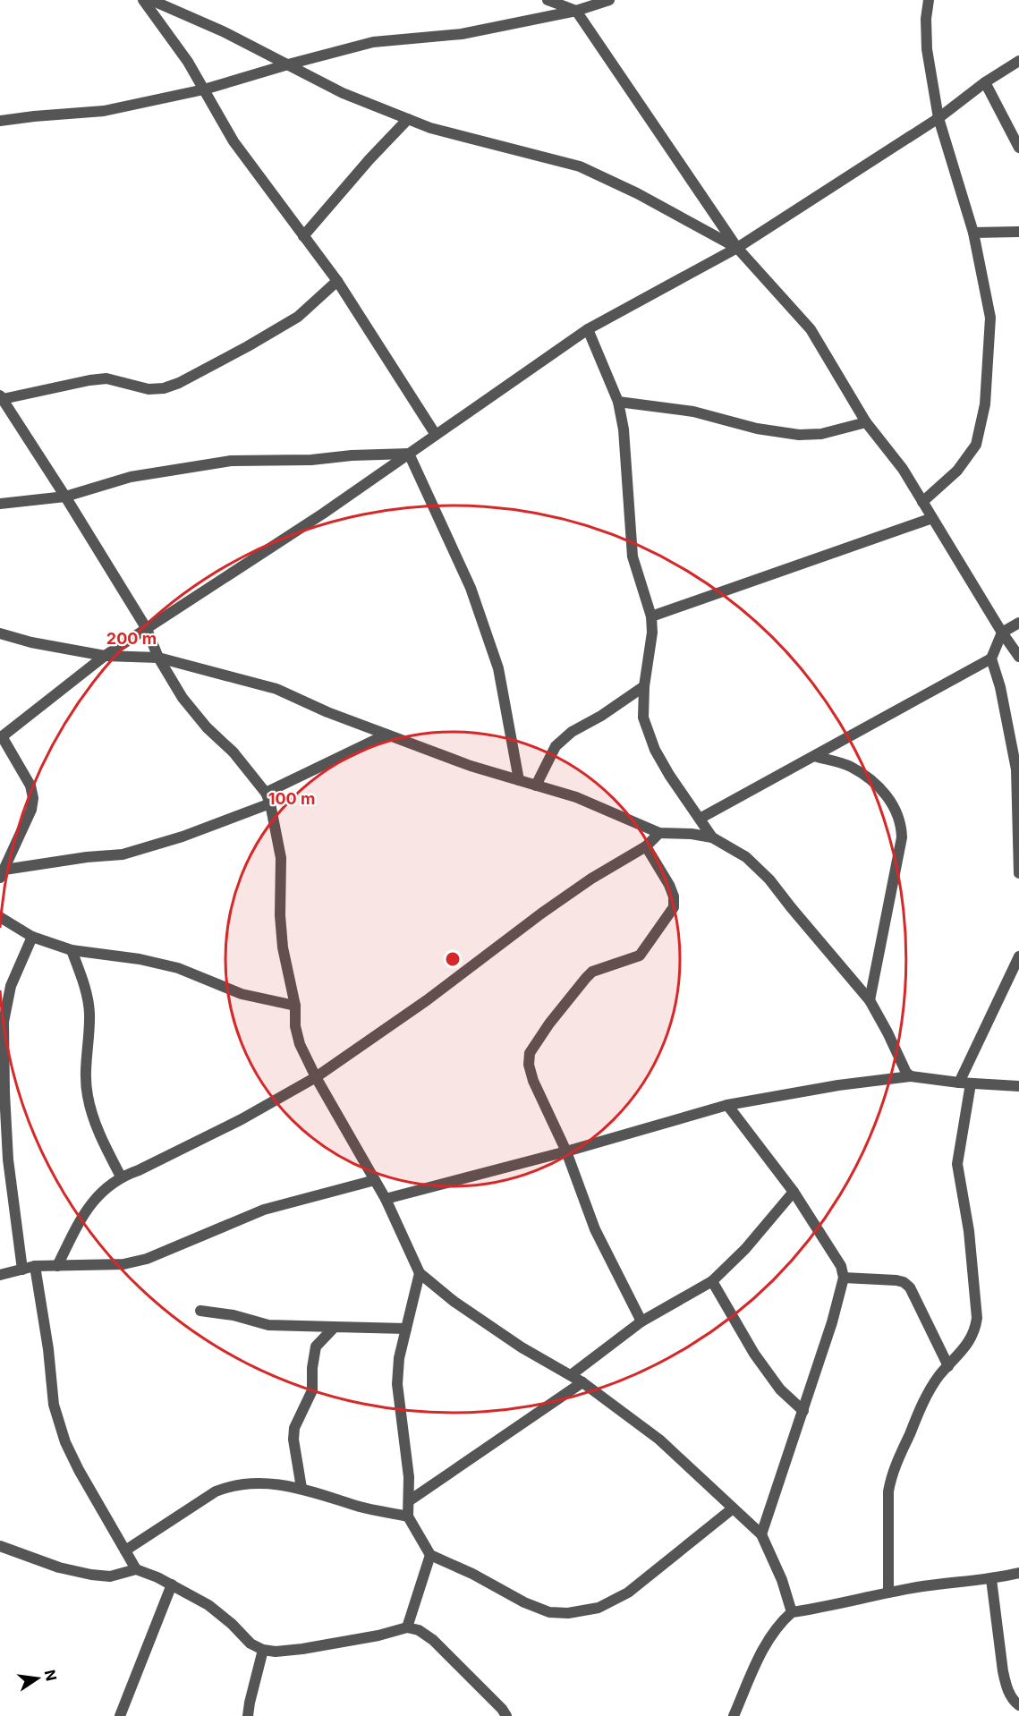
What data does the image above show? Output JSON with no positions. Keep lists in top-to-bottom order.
{
  "north": "right",
  "rings": ["200 m", "100 m"]
}
